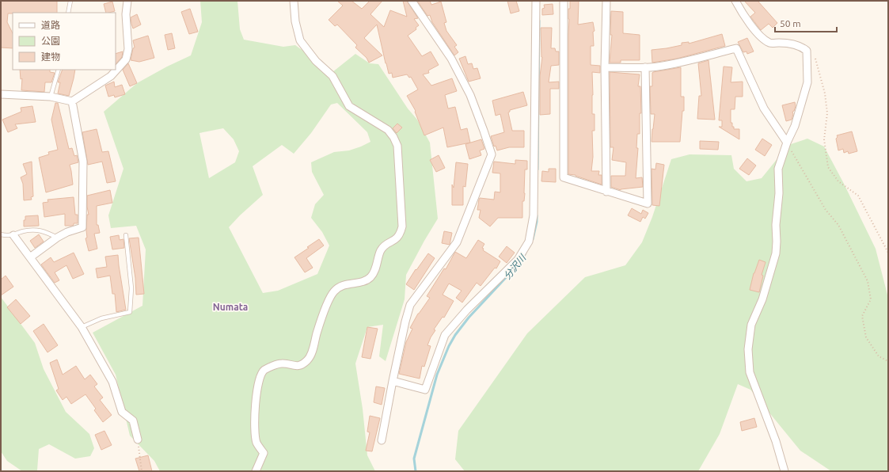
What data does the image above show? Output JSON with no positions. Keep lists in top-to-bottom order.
{
  "districts": ["Numata"],
  "water": ["分沢川"],
  "legend": ["道路", "公園", "建物"],
  "scale_bar": "50 m"
}
